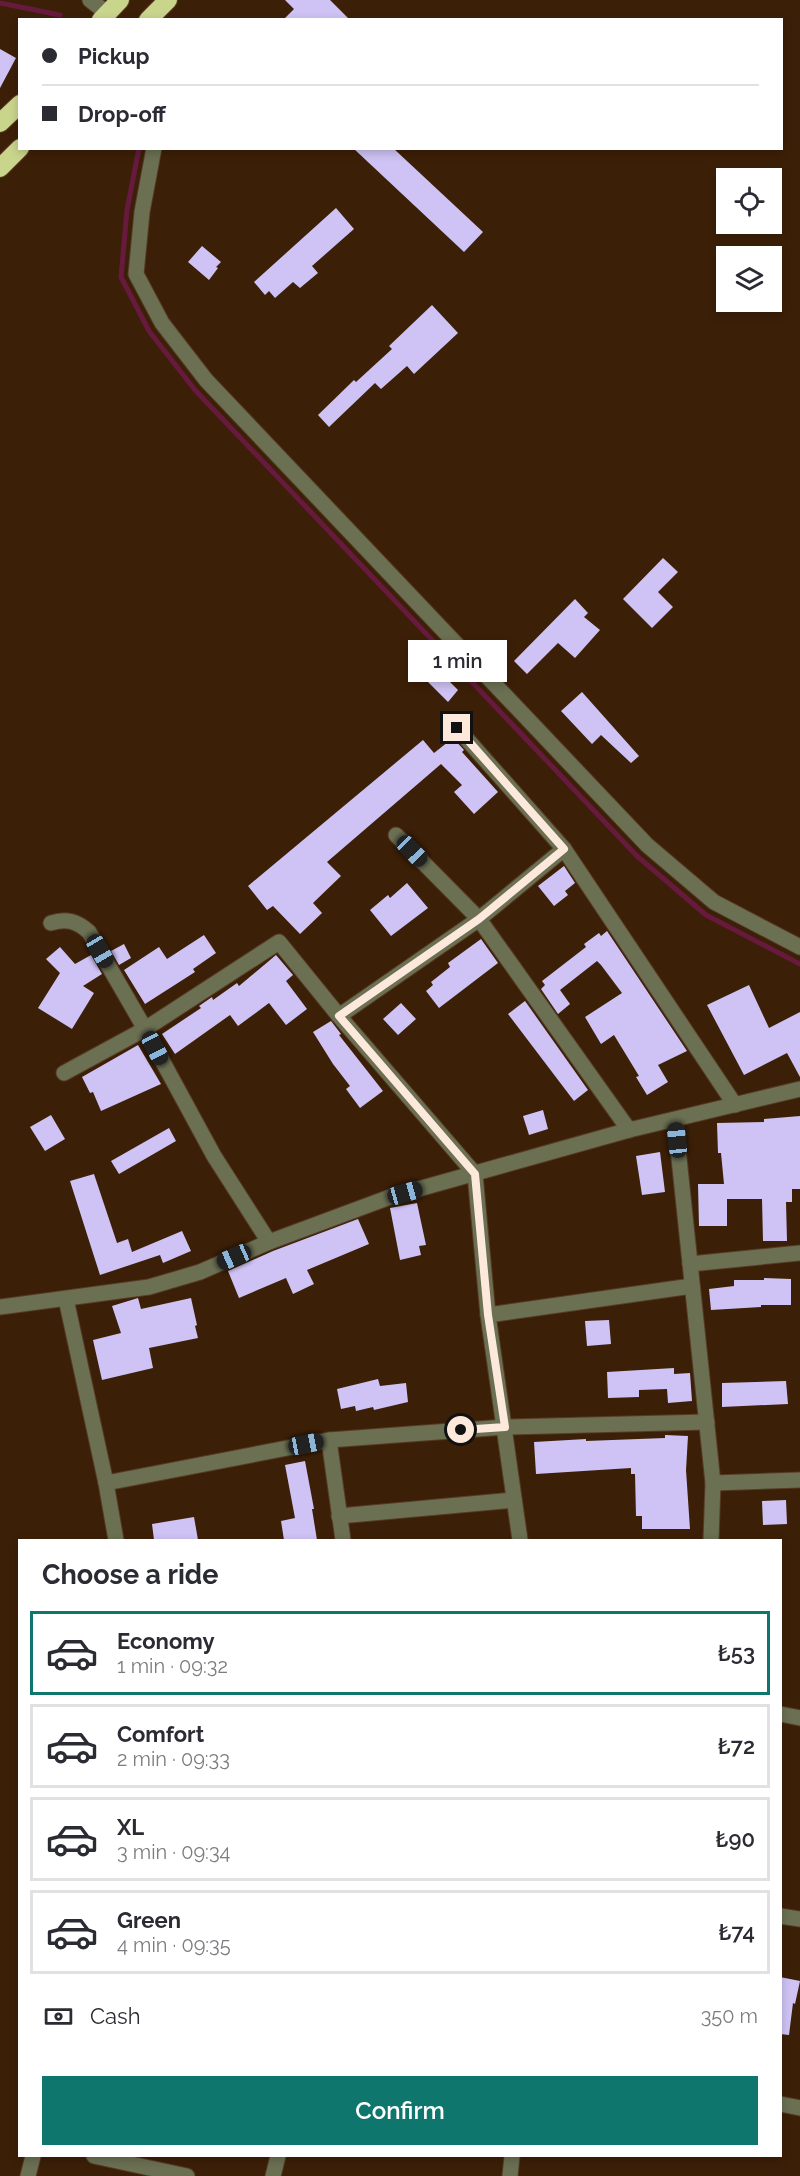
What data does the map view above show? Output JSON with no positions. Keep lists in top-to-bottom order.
{
  "page": {
    "banner": ["Pickup", "Drop-off"],
    "bubble": "1 min",
    "heading": "Choose a ride",
    "list": [
      {
        "name": "Economy",
        "note": "1 min · 09:32",
        "value": "₺53"
      },
      {
        "name": "Comfort",
        "note": "2 min · 09:33",
        "value": "₺72"
      },
      {
        "name": "XL",
        "note": "3 min · 09:34",
        "value": "₺90"
      },
      {
        "name": "Green",
        "note": "4 min · 09:35",
        "value": "₺74"
      }
    ],
    "pay": ["Cash", "350 m"],
    "buttons": "Confirm"
  }
}
